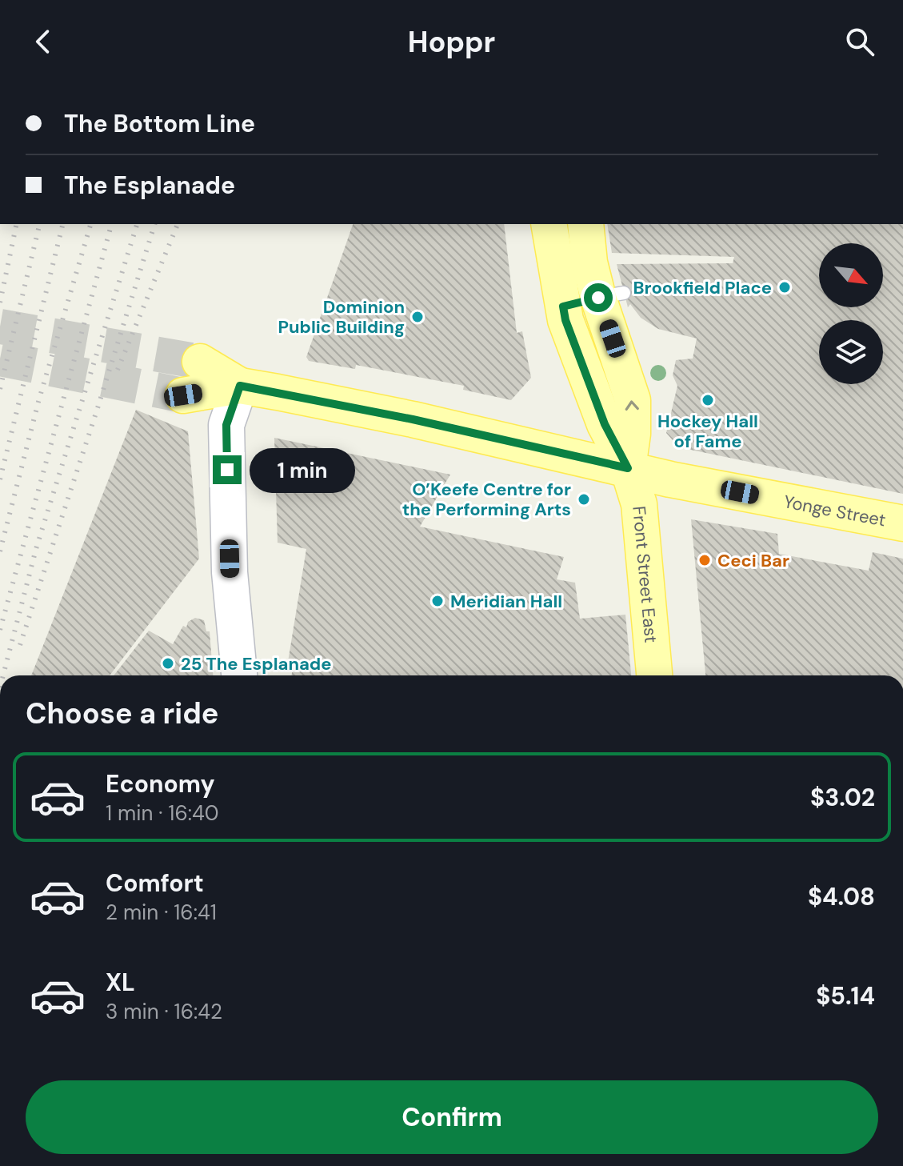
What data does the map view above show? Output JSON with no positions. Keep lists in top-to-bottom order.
{
  "streets": {
    "main road": ["Yonge Street", "Front Street East"]
  },
  "crossings": [
    ["Yonge Street", "Front Street East"]
  ],
  "places": [
    "Brookfield Place",
    "Dominion Public Building",
    "Hockey Hall of Fame",
    "O’Keefe Centre for the Performing Arts",
    "Ceci Bar",
    "Meridian Hall",
    "25 The Esplanade"
  ],
  "north": "bottom right",
  "page": {
    "header": "Hoppr",
    "banner": ["The Bottom Line", "The Esplanade"],
    "bubble": "1 min",
    "heading": "Choose a ride",
    "list": [
      {
        "name": "Economy",
        "note": "1 min · 16:40",
        "value": "$3.02"
      },
      {
        "name": "Comfort",
        "note": "2 min · 16:41",
        "value": "$4.08"
      },
      {
        "name": "XL",
        "note": "3 min · 16:42",
        "value": "$5.14"
      }
    ],
    "buttons": "Confirm"
  }
}
